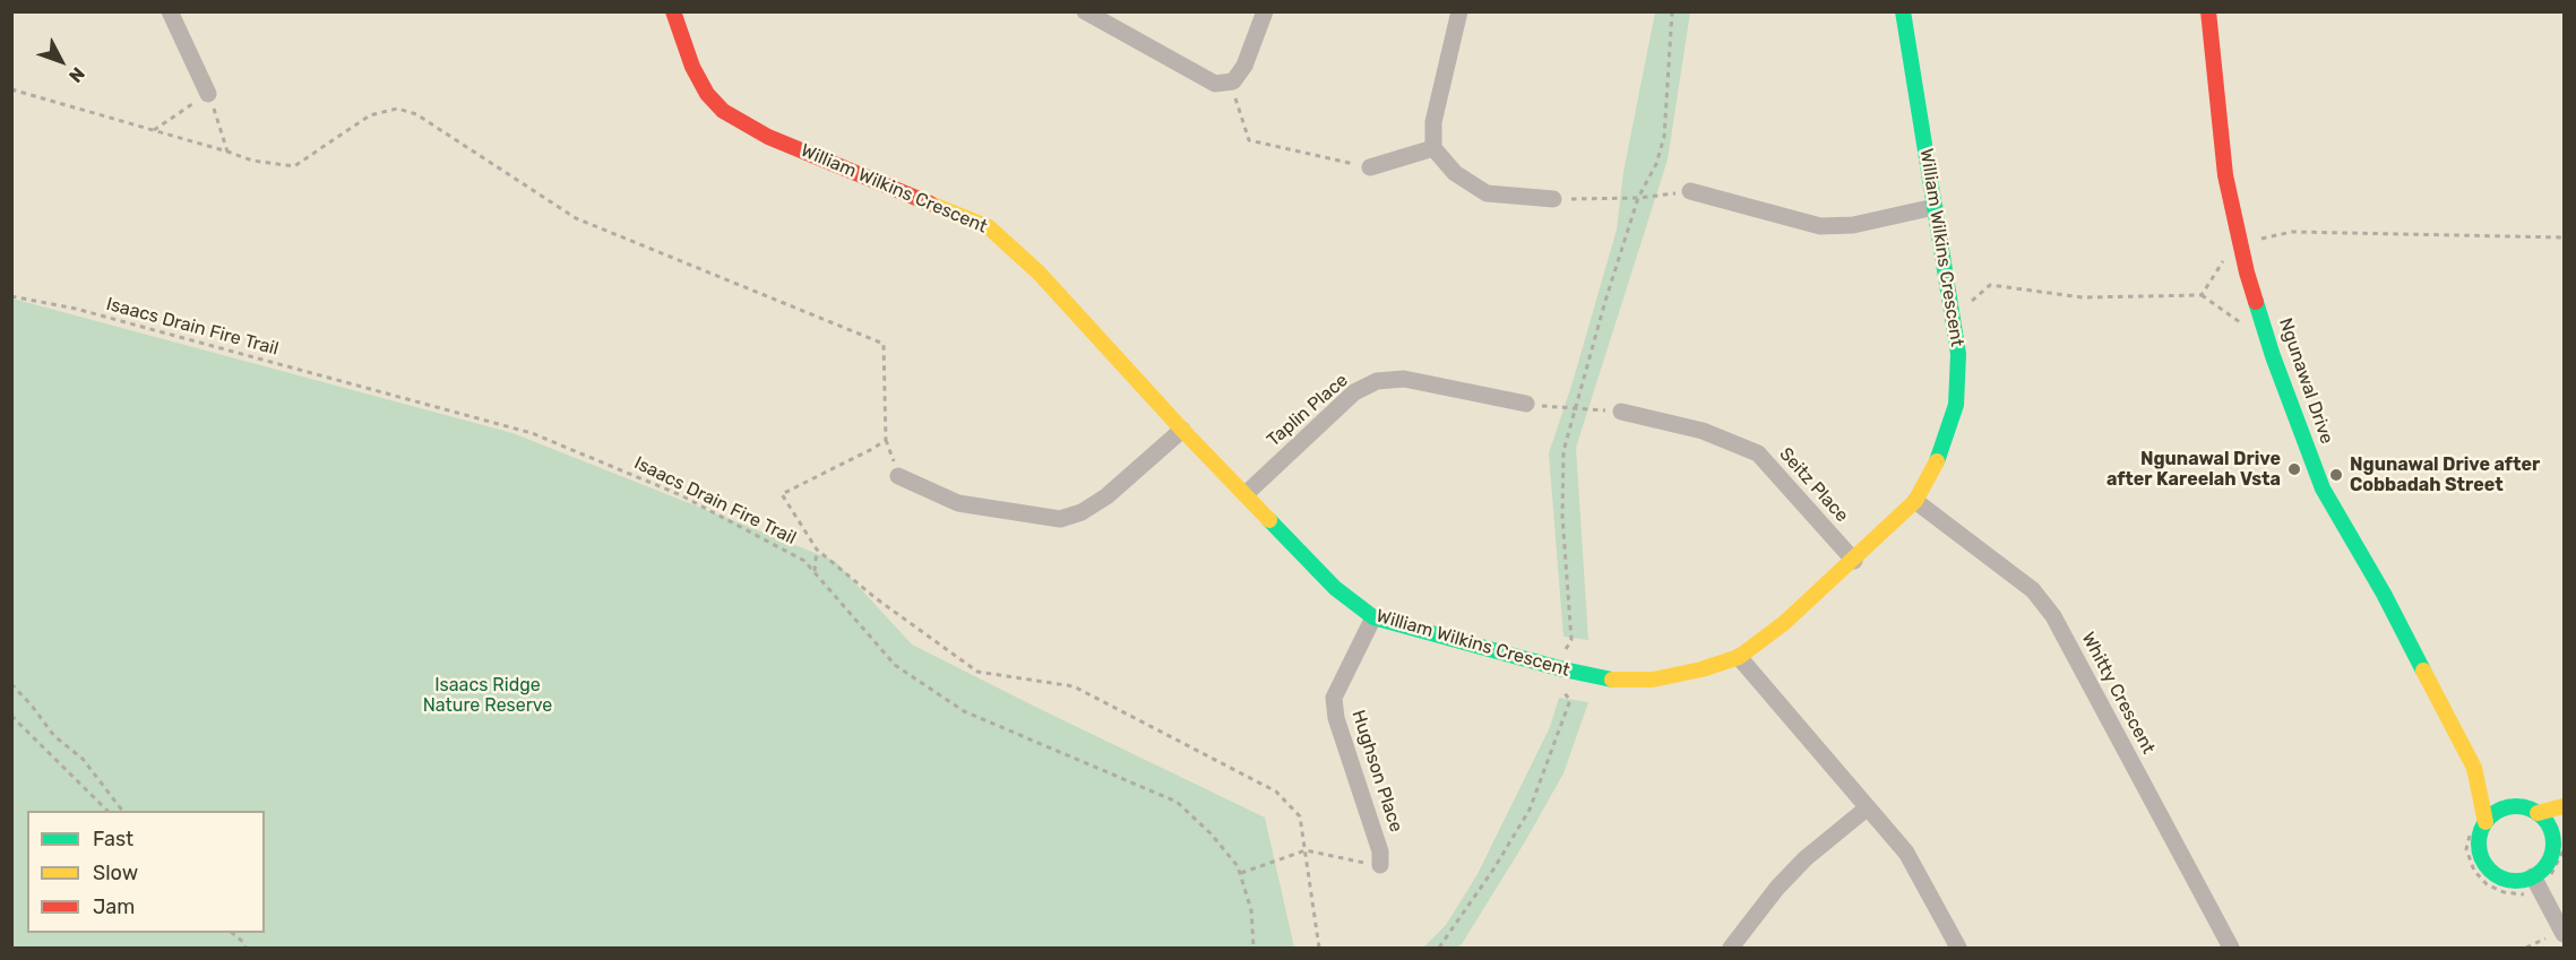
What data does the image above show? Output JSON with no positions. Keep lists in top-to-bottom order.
{
  "streets": {
    "street": [
      "William Wilkins Crescent",
      "Ngunawal Drive",
      "Taplin Place",
      "Seitz Place",
      "Whitty Crescent",
      "Hughson Place"
    ],
    "path": ["Isaacs Drain Fire Trail"]
  },
  "crossings": [
    ["William Wilkins Crescent", "Taplin Place"],
    ["William Wilkins Crescent", "Seitz Place"],
    ["William Wilkins Crescent", "Whitty Crescent"],
    ["William Wilkins Crescent", "Hughson Place"]
  ],
  "parks": ["Isaacs Ridge Nature Reserve"],
  "places": ["Ngunawal Drive after Kareelah Vsta", "Ngunawal Drive after Cobbadah Street"],
  "legend": ["Fast", "Slow", "Jam"],
  "north": "bottom right"
}
